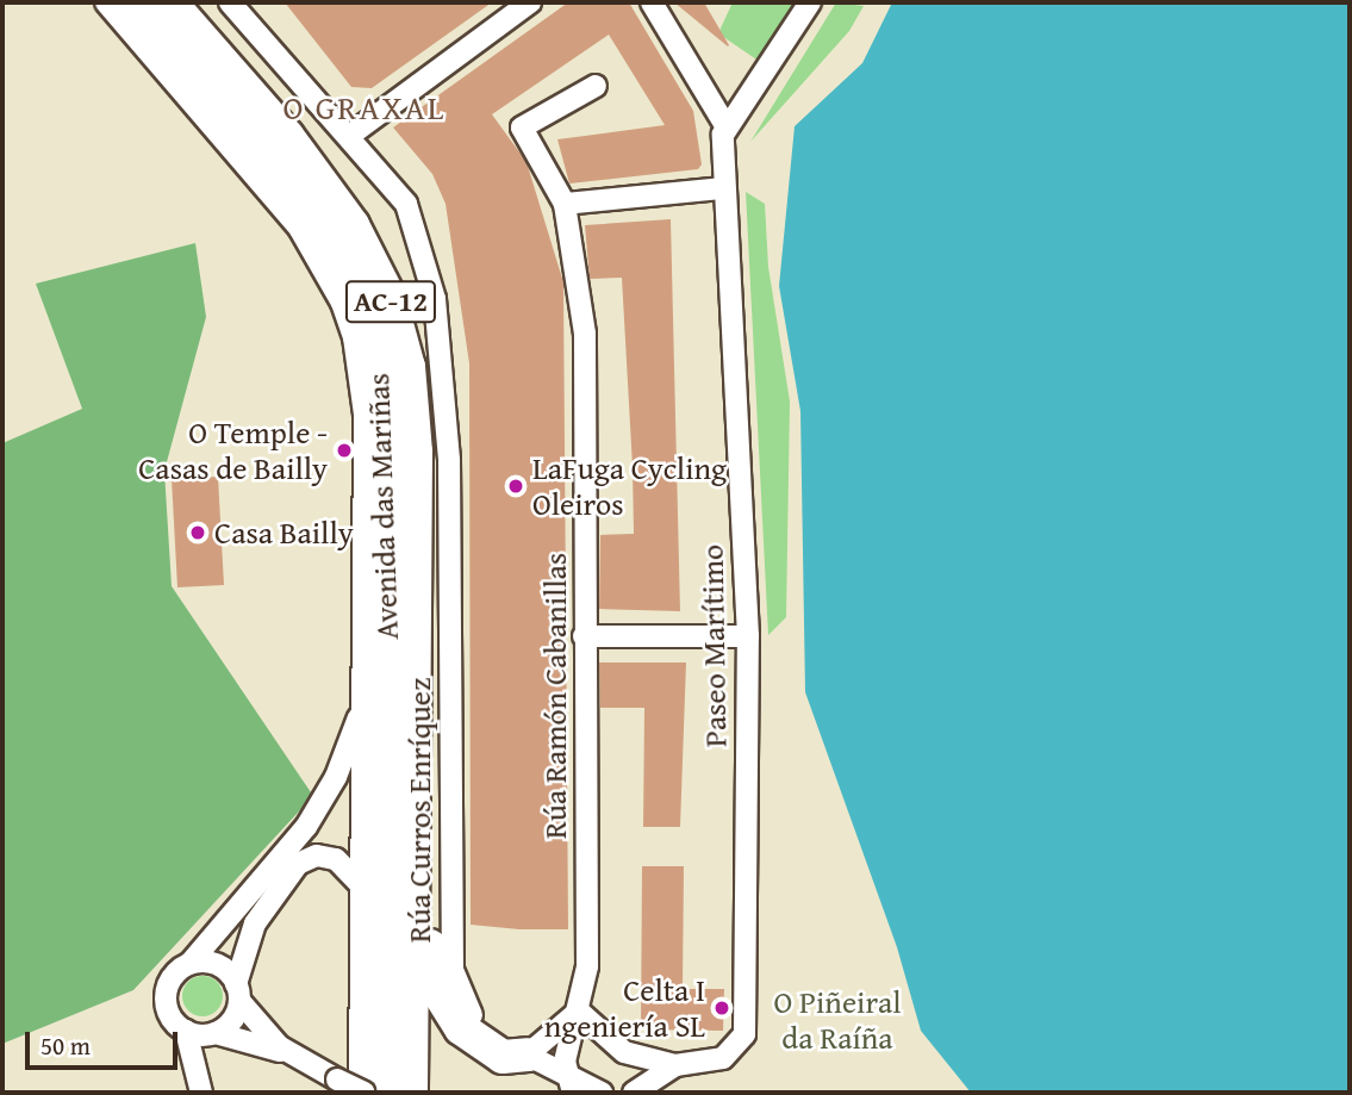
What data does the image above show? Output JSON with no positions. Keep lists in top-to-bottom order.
{
  "streets": {
    "highway": ["AC-12", "Avenida das Mariñas"],
    "street": ["Paseo Marítimo", "Rúa Ramón Cabanillas", "Rúa Curros Enríquez"]
  },
  "crossings": [
    ["Rúa Ramón Cabanillas", "Rúa Curros Enríquez"]
  ],
  "districts": ["O GRAXAL"],
  "parks": ["O Piñeiral da Raíña"],
  "places": [
    "O Temple - Casas de Bailly",
    "LaFuga Cycling Oleiros",
    "Casa Bailly",
    "Celta I ngeniería SL"
  ],
  "scale_bar": "50 m"
}
